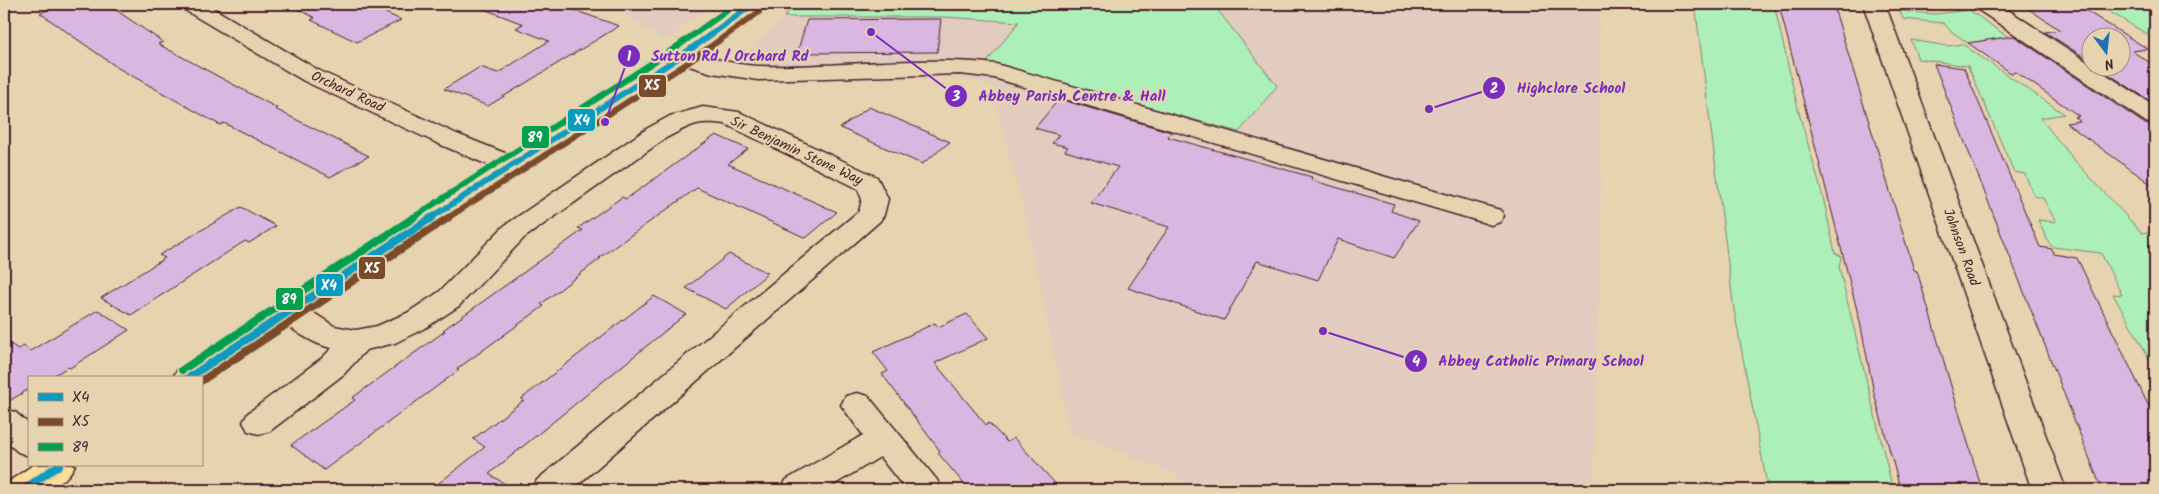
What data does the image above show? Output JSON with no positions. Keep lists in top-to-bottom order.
{
  "streets": {
    "street": ["Orchard Road", "Sir Benjamin Stone Way", "Johnson Road"]
  },
  "places": [
    "Abbey Parish Centre & Hall",
    "Highclare School",
    "Sutton Rd / Orchard Rd",
    "Abbey Catholic Primary School"
  ],
  "lines": ["transit line X4", "transit line 89", "transit line X5"],
  "legend": ["X4", "X5", "89"],
  "north": "bottom"
}
